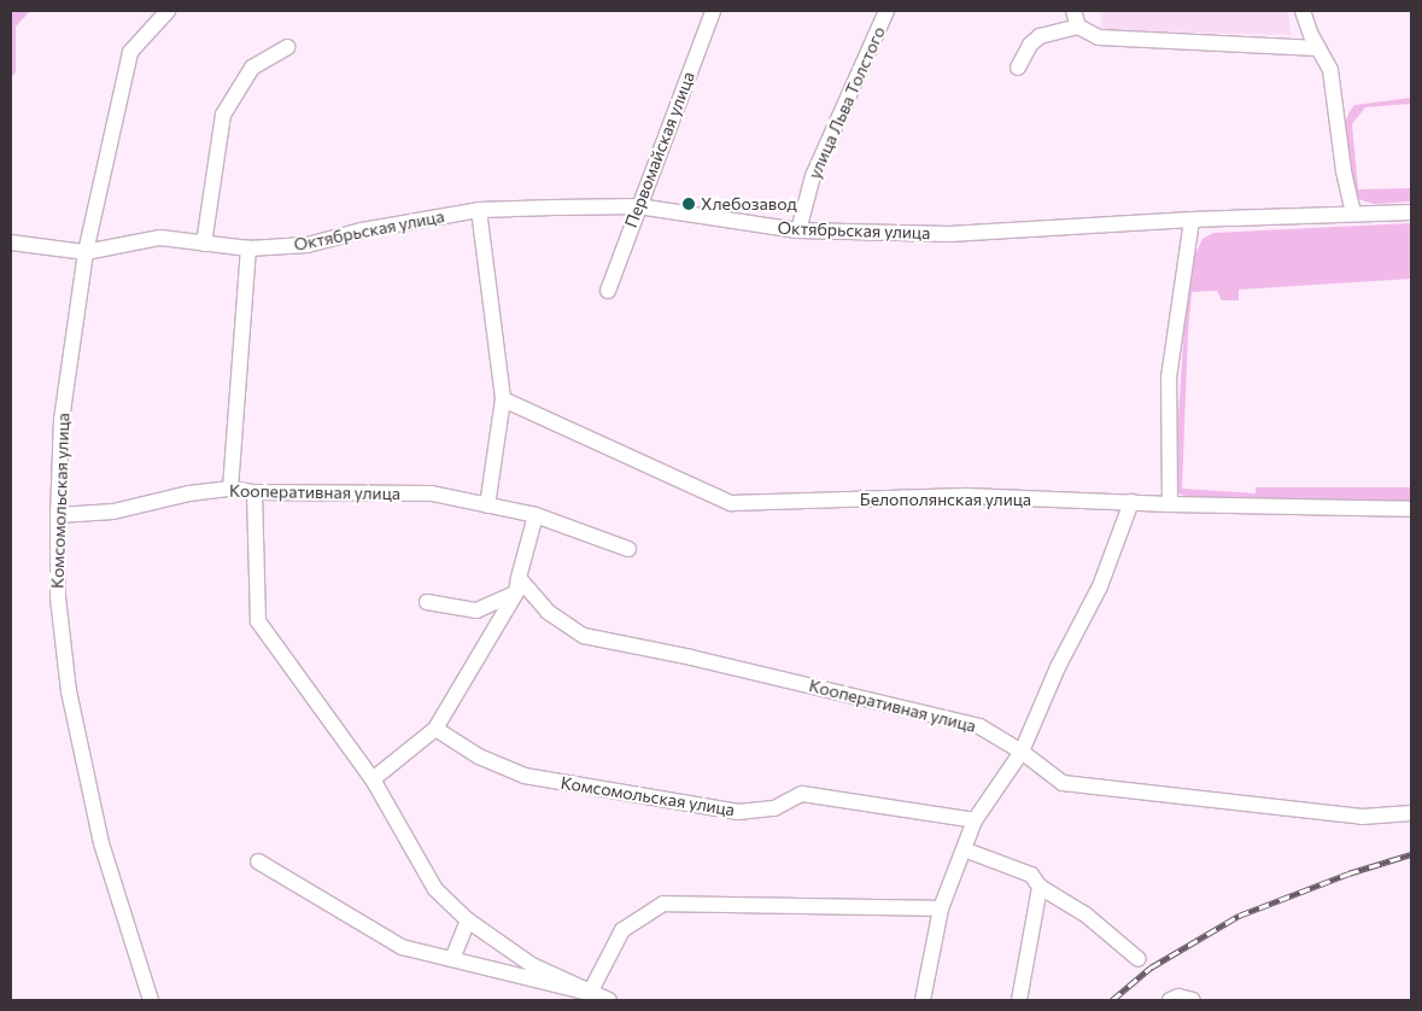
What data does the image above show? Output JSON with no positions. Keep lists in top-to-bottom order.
{
  "streets": {
    "street": [
      "улица Льва Толстого",
      "Первомайская улица",
      "Октябрьская улица",
      "Кооперативная улица",
      "Белополянская улица",
      "Комсомольская улица"
    ]
  },
  "crossings": [
    ["улица Льва Толстого", "Октябрьская улица"],
    ["Первомайская улица", "Октябрьская улица"],
    ["Октябрьская улица", "Комсомольская улица"],
    ["Кооперативная улица", "Комсомольская улица"]
  ],
  "places": ["Хлебозавод"]
}
